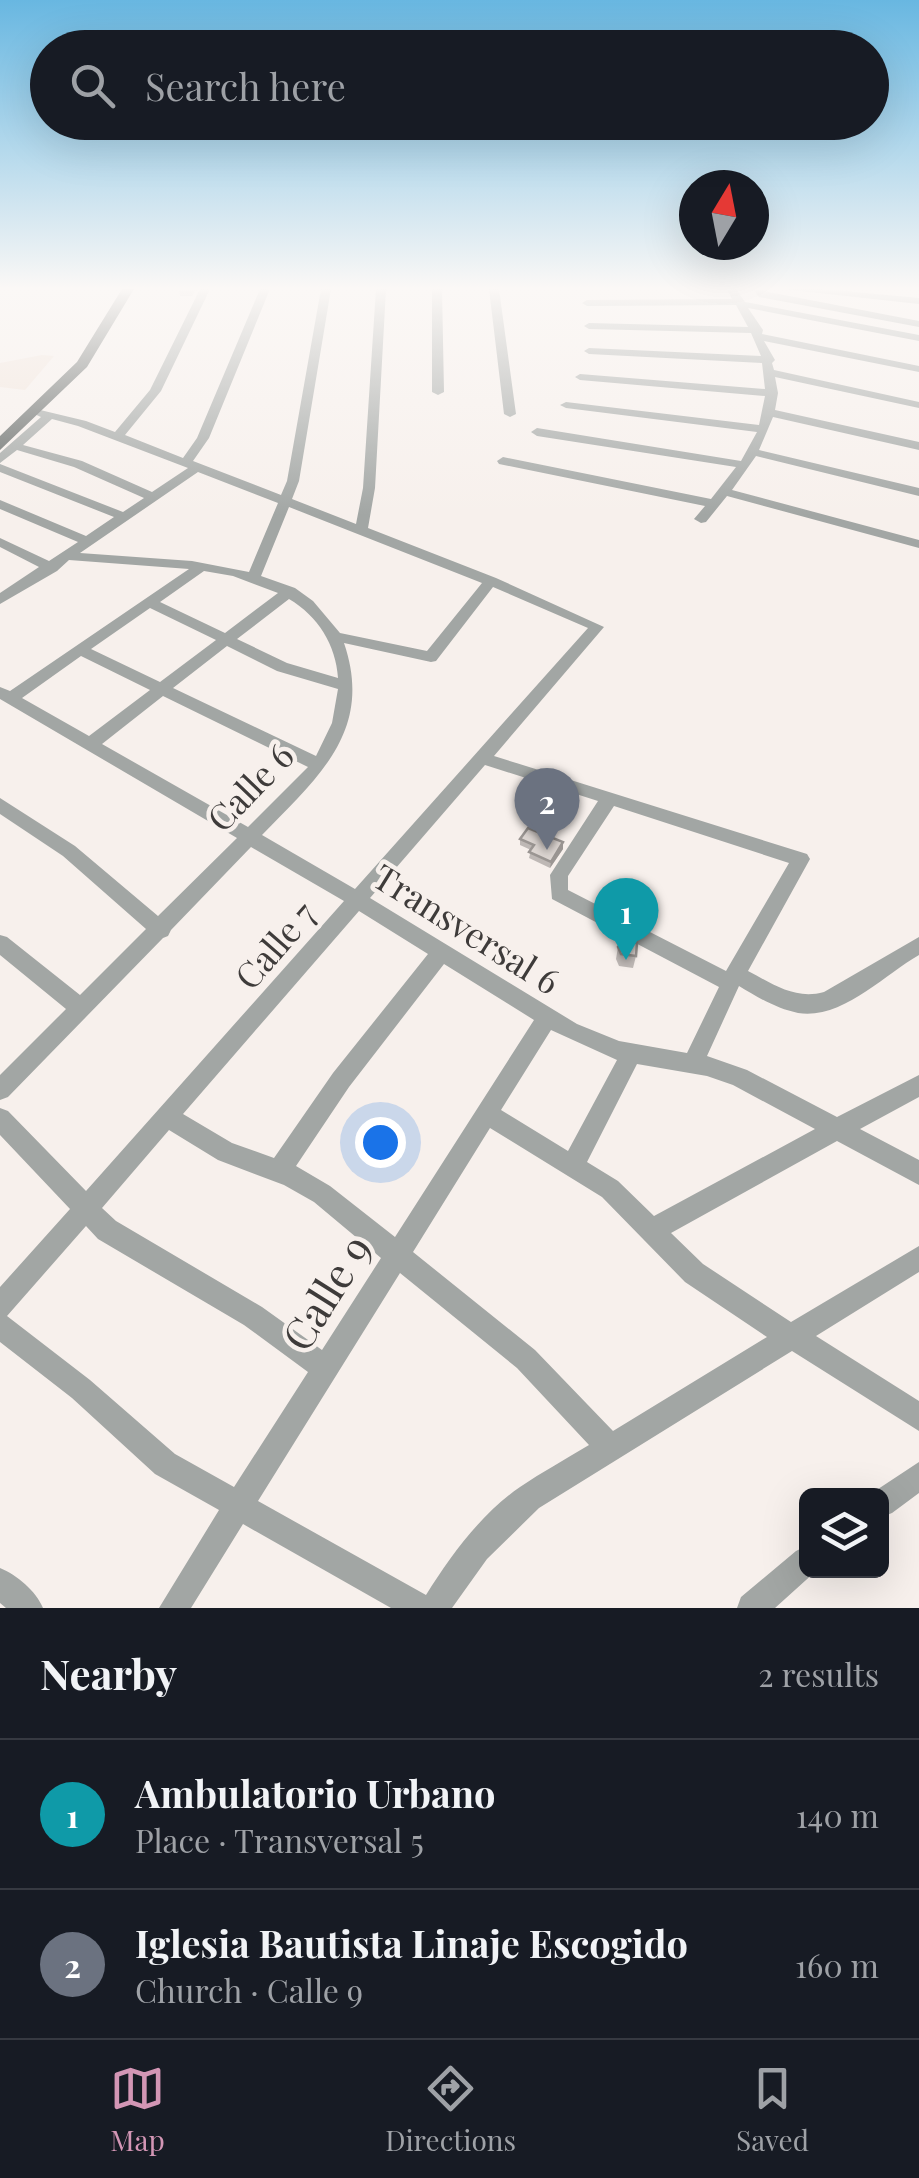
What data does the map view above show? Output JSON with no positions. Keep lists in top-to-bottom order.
{
  "streets": {
    "street": [
      "Calle 6",
      "Transversal 6",
      "Calle 7",
      "Calle 9"
    ]
  },
  "crossings": [
    ["Calle 6", "Transversal 6"],
    ["Transversal 6", "Calle 7"],
    ["Transversal 6", "Calle 9"]
  ],
  "north": "top",
  "page": {
    "search": "Search here",
    "pins": ["2", "1"],
    "heading": ["Nearby", "2 results"],
    "list": [
      {
        "mark": "1",
        "name": "Ambulatorio Urbano",
        "note": "Place · Transversal 5",
        "value": "140 m"
      },
      {
        "mark": "2",
        "name": "Iglesia Bautista Linaje Escogido",
        "note": "Church · Calle 9",
        "value": "160 m"
      }
    ],
    "nav": ["Map", "Directions", "Saved"]
  }
}
